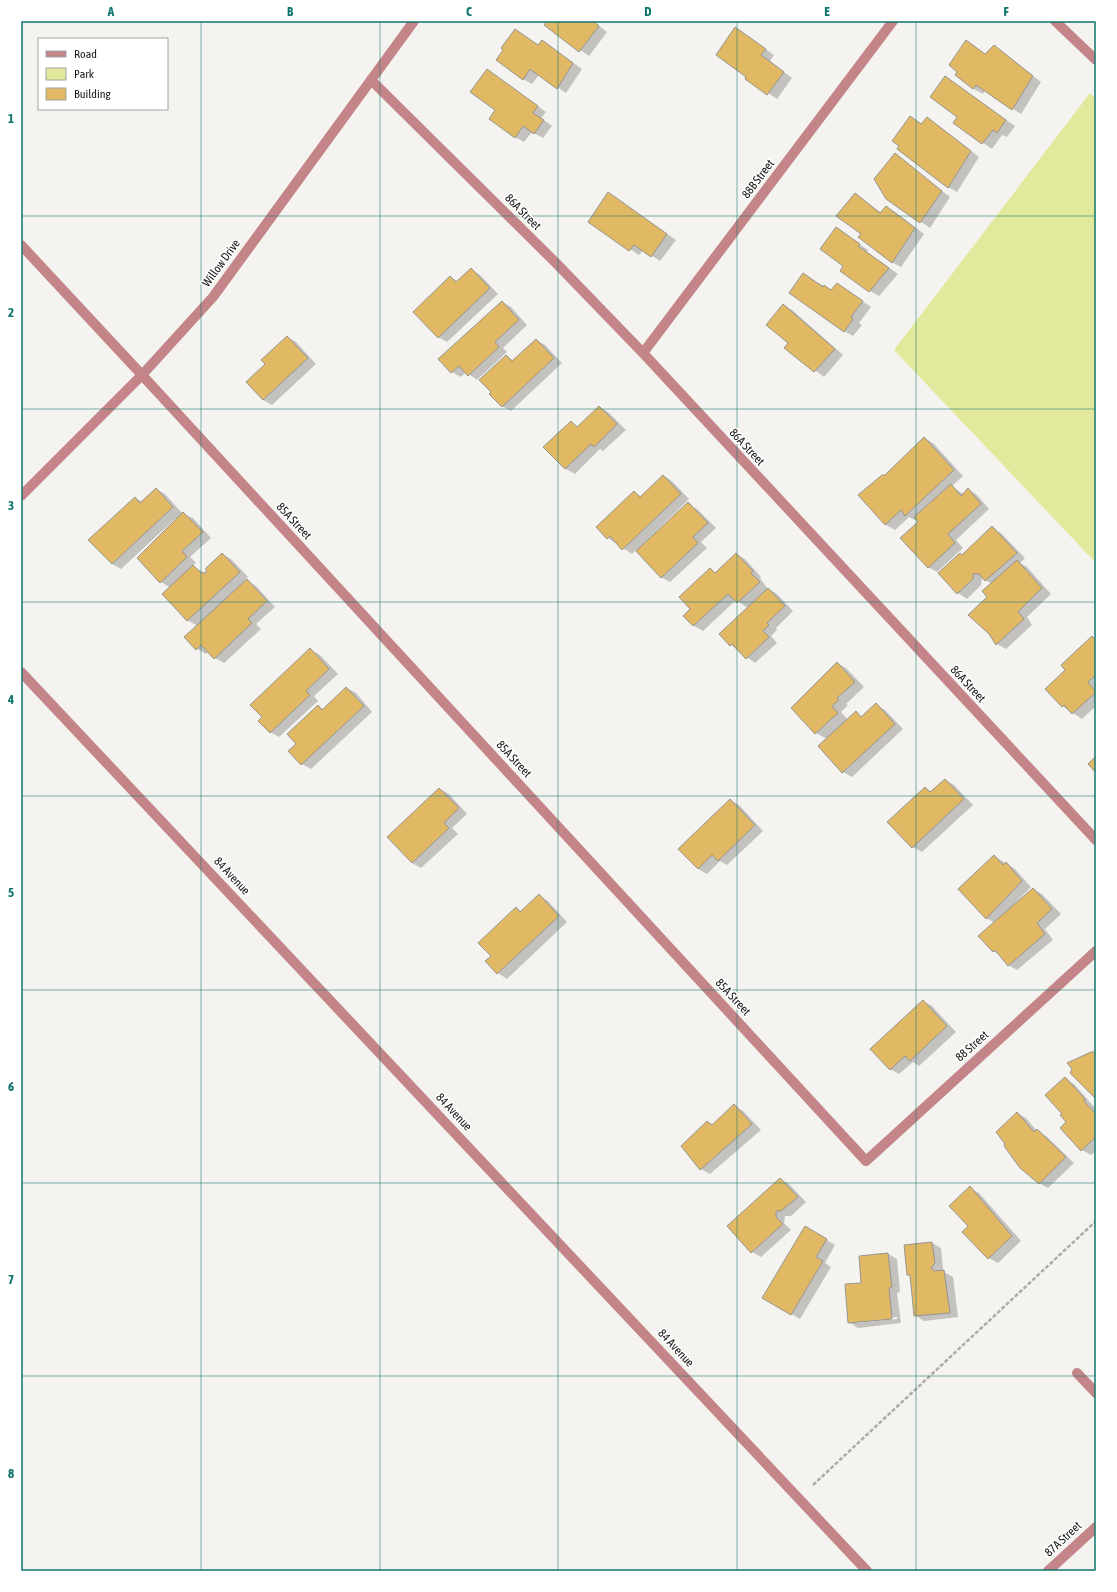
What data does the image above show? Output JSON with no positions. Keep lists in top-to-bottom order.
{
  "streets": {
    "street": [
      "88B Street",
      "86A Street",
      "Willow Drive",
      "85A Street",
      "84 Avenue",
      "88 Street",
      "87A Street"
    ]
  },
  "crossings": [
    ["88B Street", "86A Street"],
    ["86A Street", "Willow Drive"],
    ["Willow Drive", "85A Street"],
    ["85A Street", "88 Street"]
  ],
  "legend": ["Road", "Park", "Building"],
  "grid": {
    "columns": [
      "A",
      "B",
      "C",
      "D",
      "E",
      "F"
    ],
    "rows": [
      "1",
      "2",
      "3",
      "4",
      "5",
      "6",
      "7",
      "8"
    ]
  }
}
